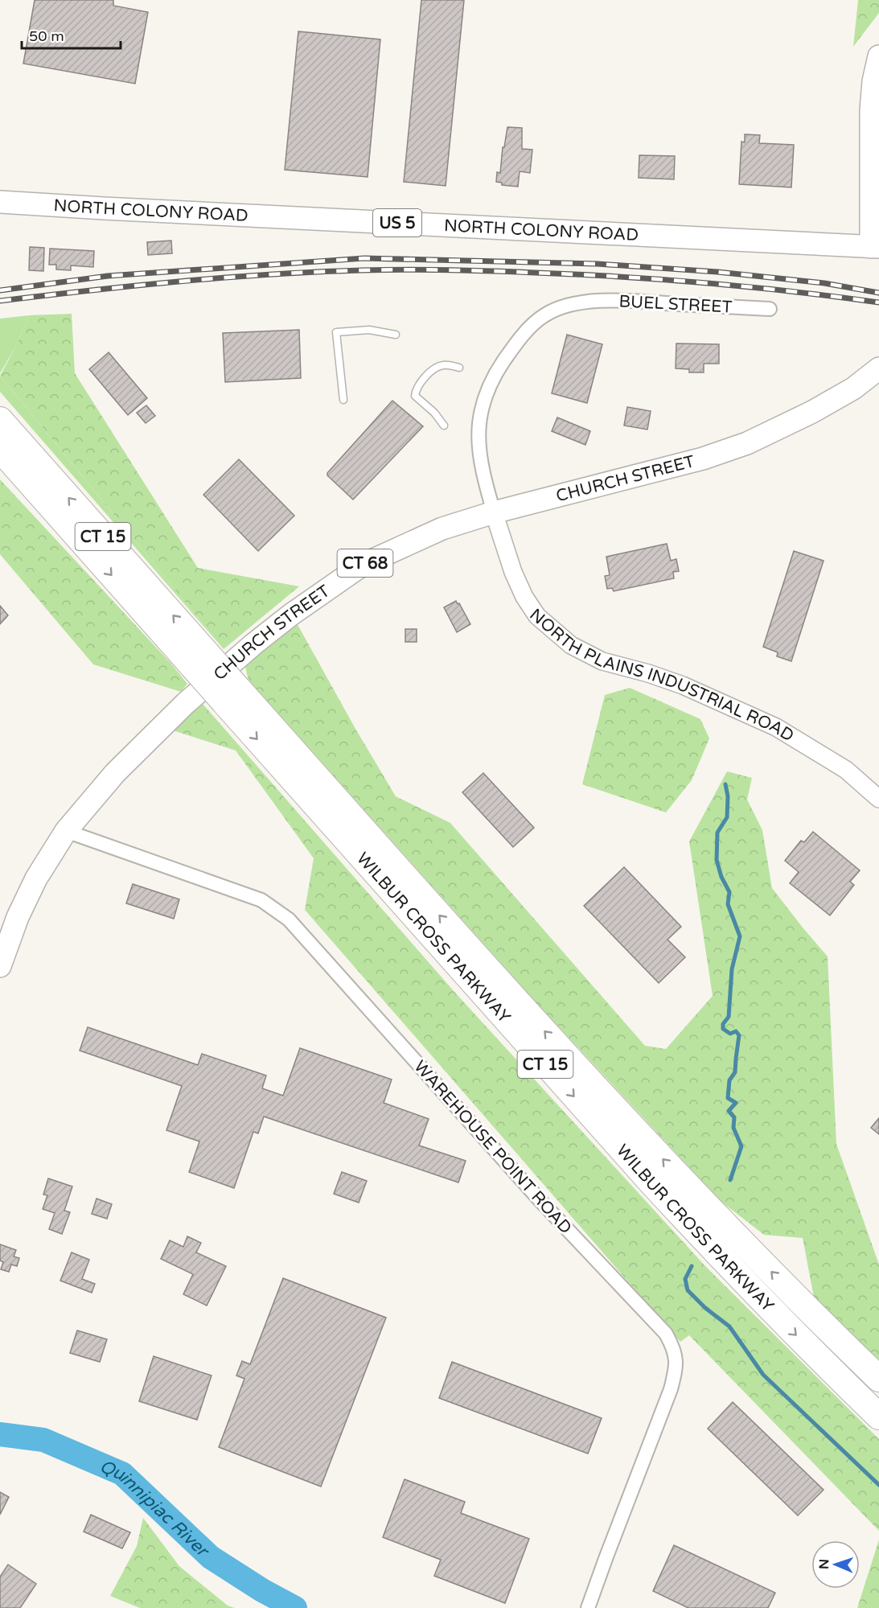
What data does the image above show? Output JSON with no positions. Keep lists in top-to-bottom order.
{
  "streets": {
    "highway": ["CT 15", "WILBUR CROSS PARKWAY"],
    "main road": [
      "NORTH COLONY ROAD",
      "US 5",
      "CHURCH STREET",
      "CT 68"
    ],
    "street": ["BUEL STREET", "NORTH PLAINS INDUSTRIAL ROAD", "WAREHOUSE POINT ROAD"]
  },
  "crossings": [
    ["BUEL STREET", "CHURCH STREET"],
    ["BUEL STREET", "NORTH PLAINS INDUSTRIAL ROAD"],
    ["CHURCH STREET", "NORTH PLAINS INDUSTRIAL ROAD"],
    ["CHURCH STREET", "WAREHOUSE POINT ROAD"]
  ],
  "water": ["Quinnipiac River"],
  "scale_bar": "50 m",
  "north": "left"
}
